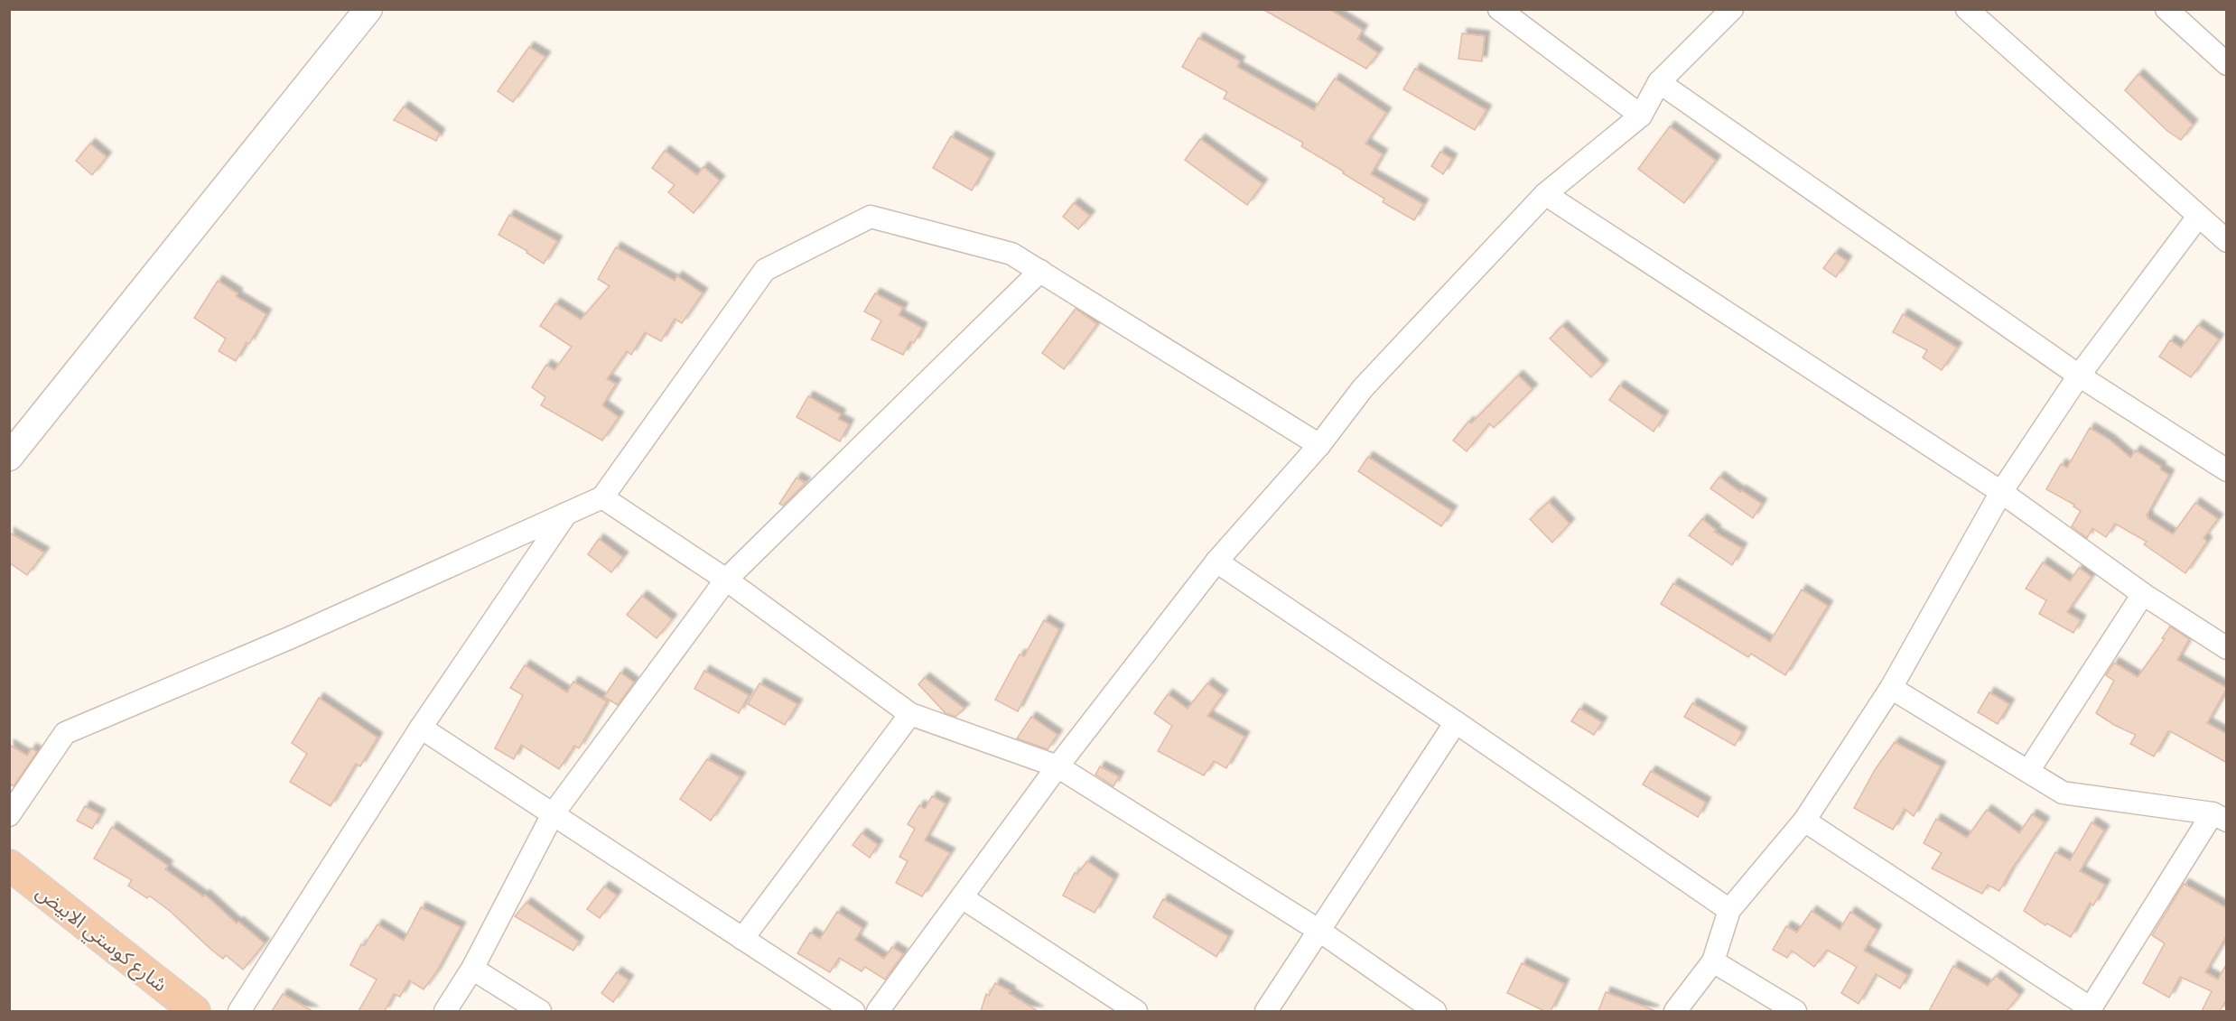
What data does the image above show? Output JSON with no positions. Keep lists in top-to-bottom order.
{
  "streets": {
    "highway": ["شارع كوستي الابيض"]
  }
}
